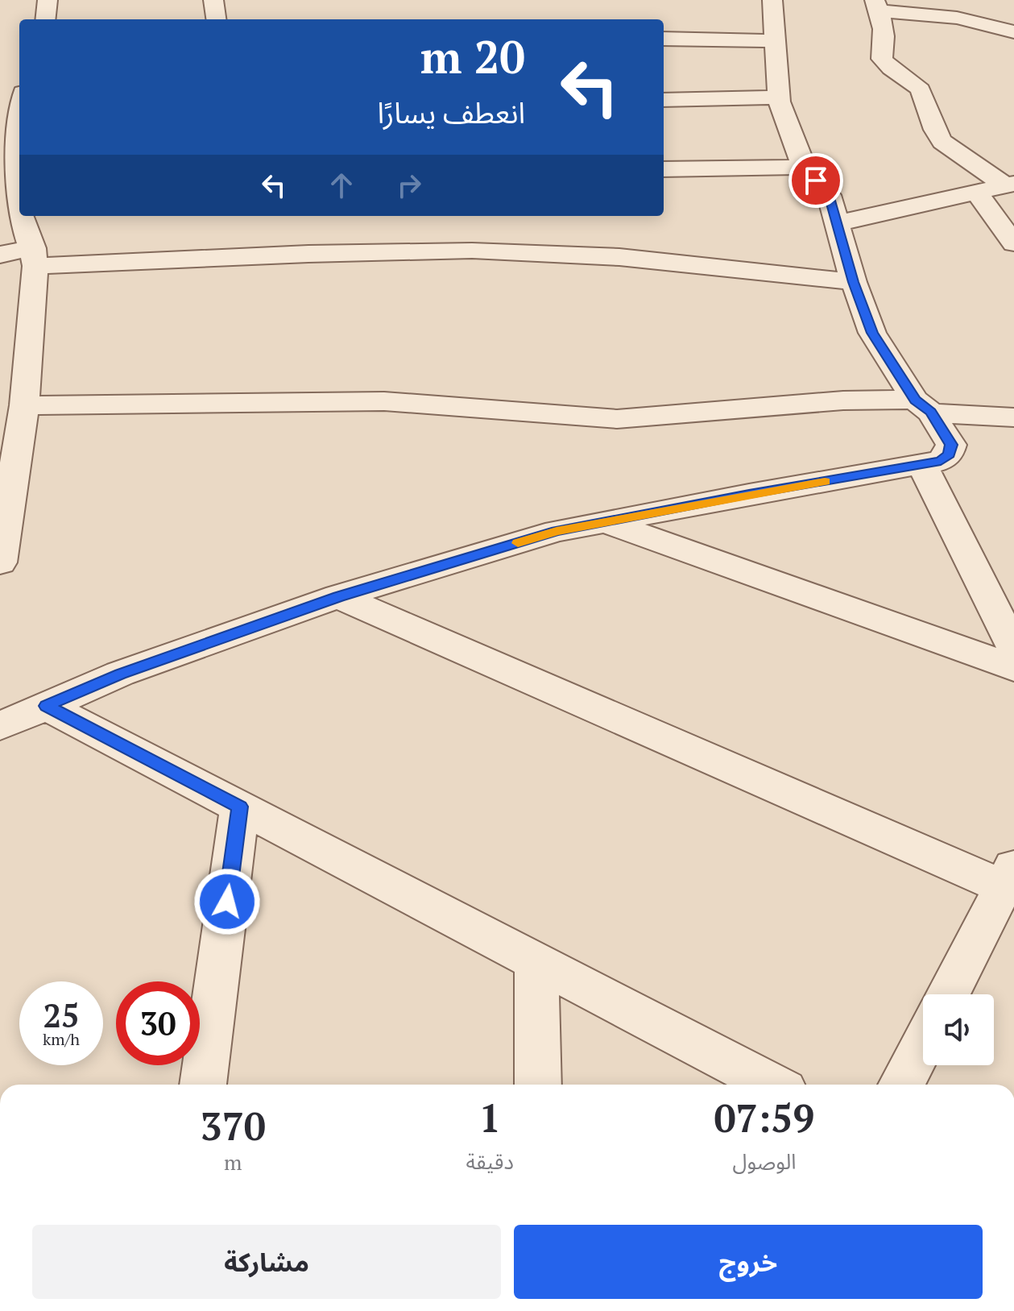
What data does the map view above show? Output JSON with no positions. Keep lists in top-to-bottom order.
{
  "page": {
    "turn": ["20 m", "انعطف يسارًا"],
    "speed": "25 km/h",
    "limit": "30",
    "eta": [
      "07:59",
      "الوصول",
      "1",
      "دقيقة",
      "370",
      "m"
    ],
    "buttons": ["خروج", "مشاركة"]
  }
}
